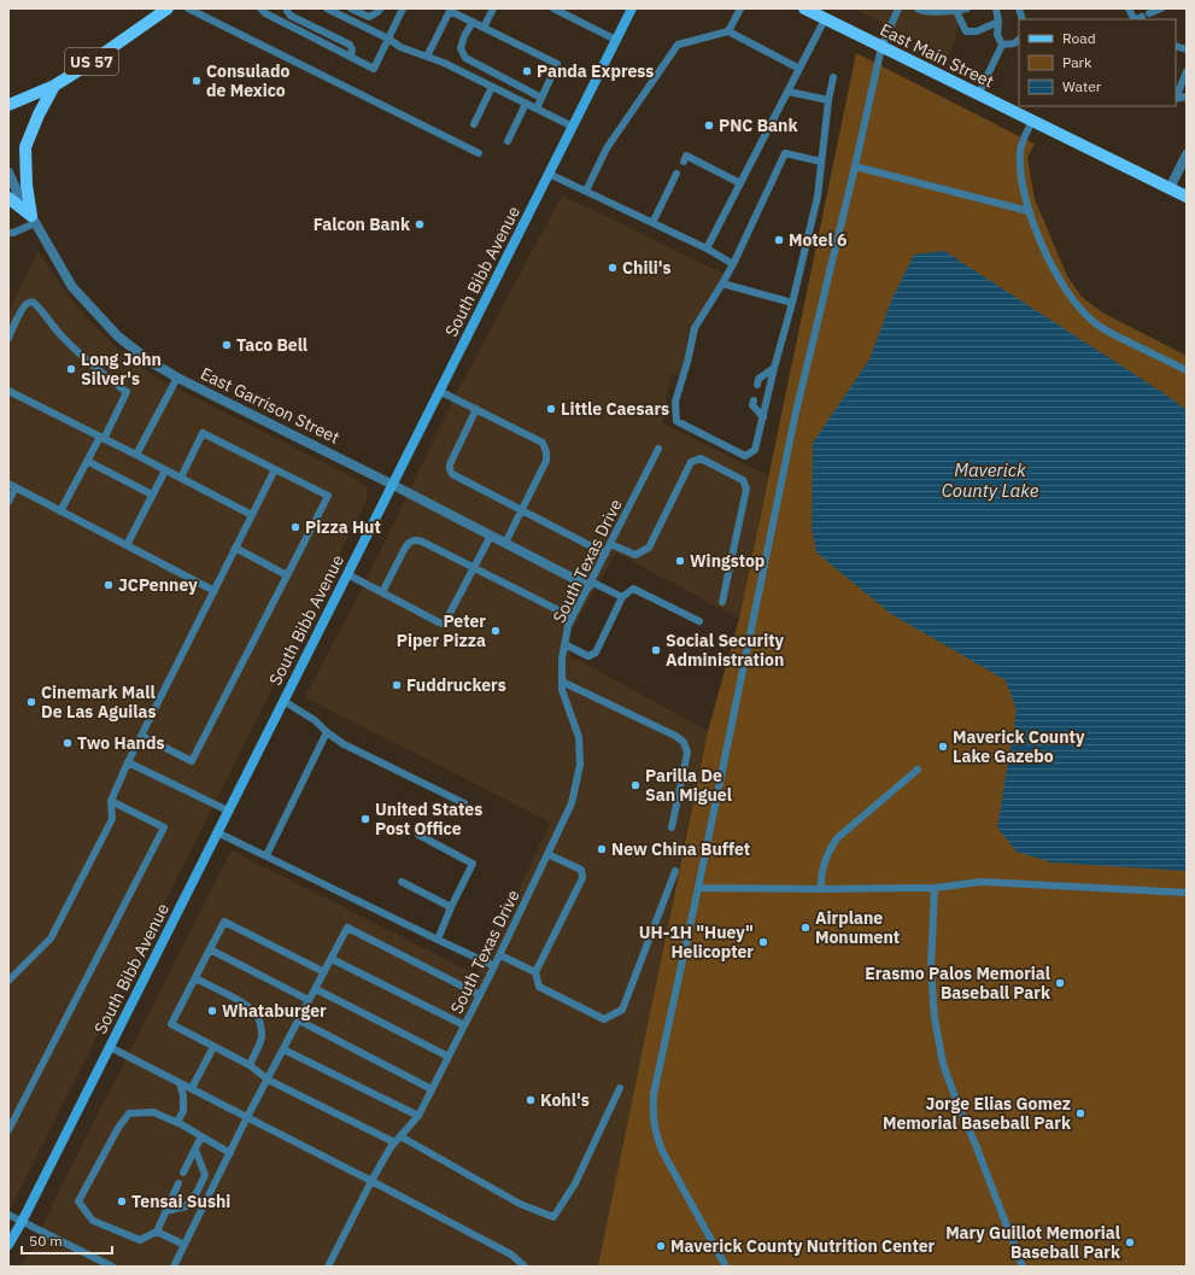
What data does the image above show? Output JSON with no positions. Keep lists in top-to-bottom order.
{
  "streets": {
    "main road": ["East Main Street", "US 57", "South Bibb Avenue"],
    "street": ["East Garrison Street"],
    "lane": ["South Texas Drive"]
  },
  "crossings": [
    ["South Bibb Avenue", "East Garrison Street"],
    ["East Garrison Street", "South Texas Drive"]
  ],
  "water": ["Maverick County Lake"],
  "places": [
    "Panda Express",
    "Consulado de Mexico",
    "PNC Bank",
    "Falcon Bank",
    "Motel 6",
    "Chili's",
    "Taco Bell",
    "Long John Silver's",
    "Little Caesars",
    "Pizza Hut",
    "Wingstop",
    "JCPenney",
    "Peter Piper Pizza",
    "Social Security Administration",
    "Fuddruckers",
    "Cinemark Mall De Las Aguilas",
    "Two Hands",
    "Maverick County Lake Gazebo",
    "Parilla De San Miguel",
    "United States Post Office",
    "New China Buffet",
    "Airplane Monument",
    "UH-1H \"Huey\" Helicopter",
    "Erasmo Palos Memorial Baseball Park",
    "Whataburger",
    "Kohl's",
    "Jorge Elias Gomez Memorial Baseball Park",
    "Tensai Sushi",
    "Mary Guillot Memorial Baseball Park",
    "Maverick County Nutrition Center"
  ],
  "legend": ["Road", "Park", "Water"],
  "scale_bar": "50 m"
}
